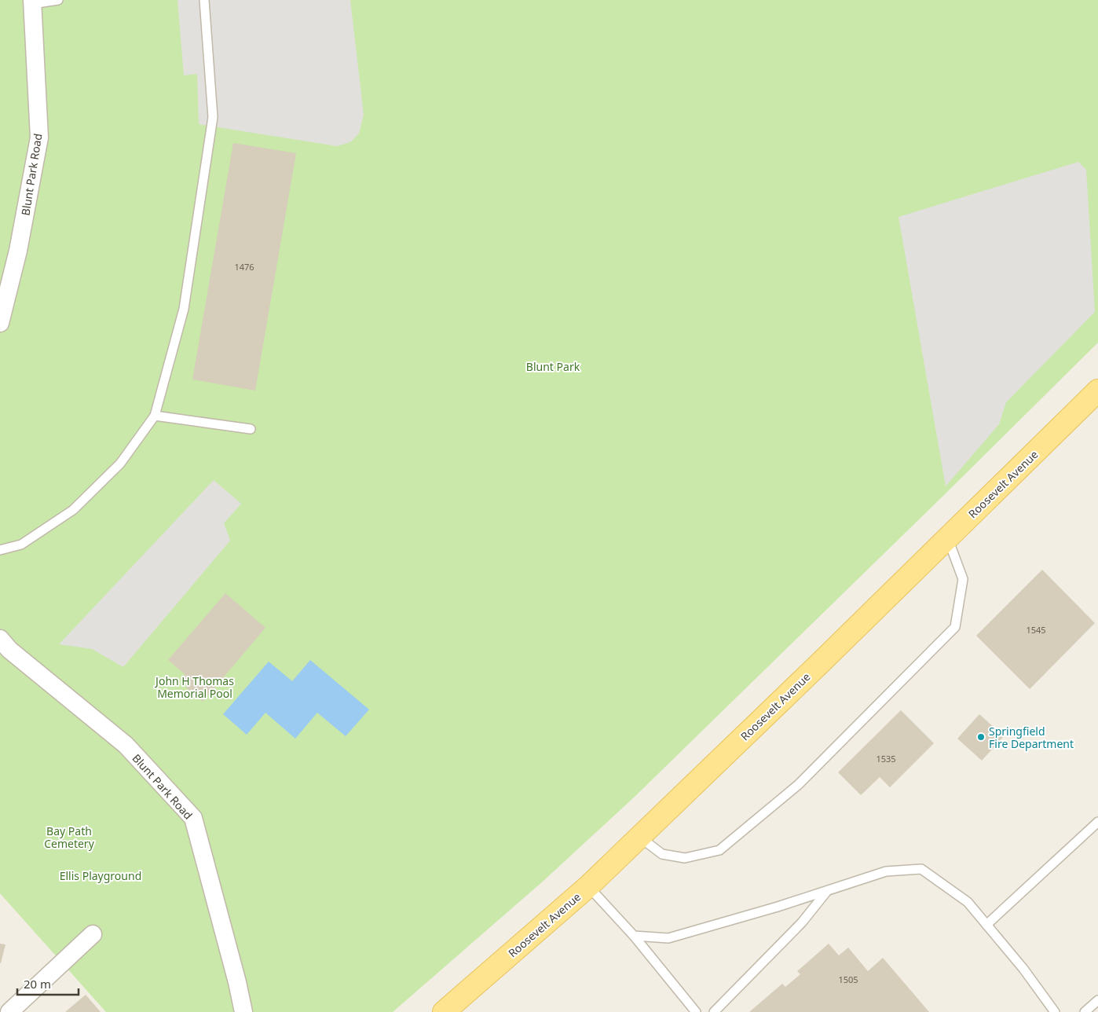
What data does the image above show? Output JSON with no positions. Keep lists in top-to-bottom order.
{
  "streets": {
    "main road": ["Roosevelt Avenue"],
    "street": ["Blunt Park Road"]
  },
  "parks": [
    "Blunt Park",
    "John H Thomas Memorial Pool",
    "Bay Path Cemetery",
    "Ellis Playground"
  ],
  "places": ["Springfield Fire Department"],
  "house_numbers": [
    "1476",
    "1545",
    "1535",
    "1505"
  ],
  "scale_bar": "20 m"
}
